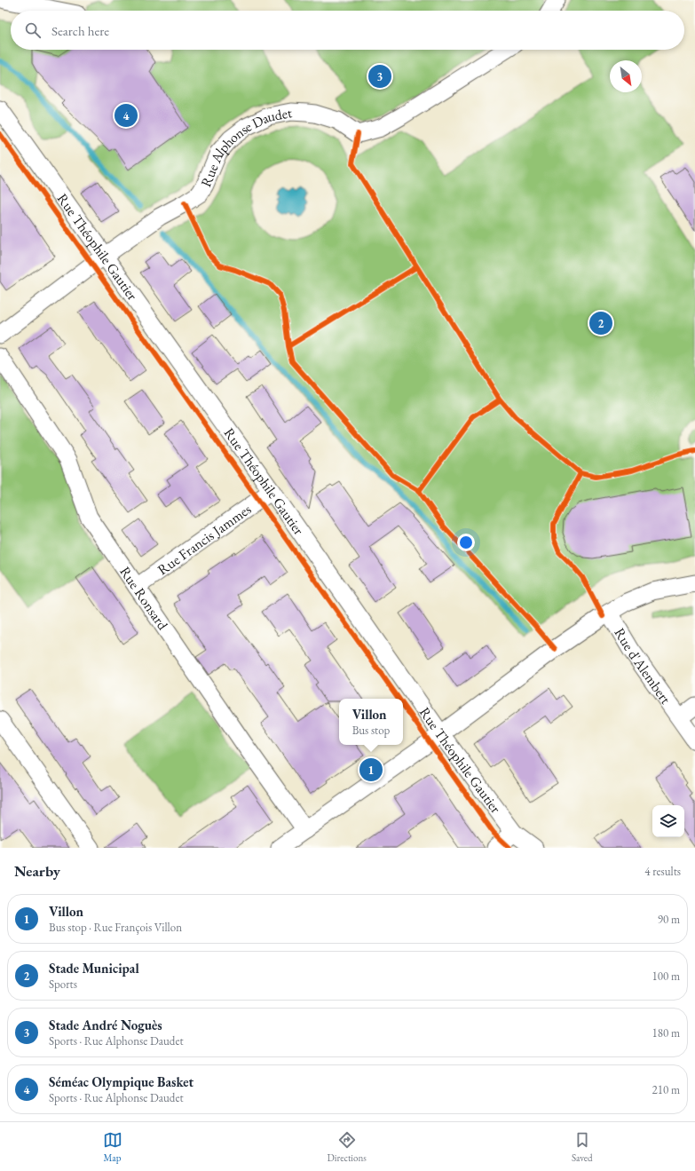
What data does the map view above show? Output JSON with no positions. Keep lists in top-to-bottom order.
{
  "streets": {
    "street": [
      "Rue Alphonse Daudet",
      "Rue Théophile Gautier",
      "Rue Francis Jammes",
      "Rue Ronsard",
      "Rue d'Alembert"
    ]
  },
  "crossings": [
    ["Rue Alphonse Daudet", "Rue Théophile Gautier"],
    ["Rue Théophile Gautier", "Rue Francis Jammes"],
    ["Rue Francis Jammes", "Rue Ronsard"]
  ],
  "north": "bottom right",
  "page": {
    "search": "Search here",
    "pins": [
      "3",
      "4",
      "2",
      "1"
    ],
    "popup": ["Villon", "Bus stop"],
    "heading": ["Nearby", "4 results"],
    "list": [
      {
        "mark": "1",
        "name": "Villon",
        "note": "Bus stop · Rue François Villon",
        "value": "90 m"
      },
      {
        "mark": "2",
        "name": "Stade Municipal",
        "note": "Sports",
        "value": "100 m"
      },
      {
        "mark": "3",
        "name": "Stade André Noguès",
        "note": "Sports · Rue Alphonse Daudet",
        "value": "180 m"
      },
      {
        "mark": "4",
        "name": "Séméac Olympique Basket",
        "note": "Sports · Rue Alphonse Daudet",
        "value": "210 m"
      }
    ],
    "nav": ["Map", "Directions", "Saved"]
  }
}
